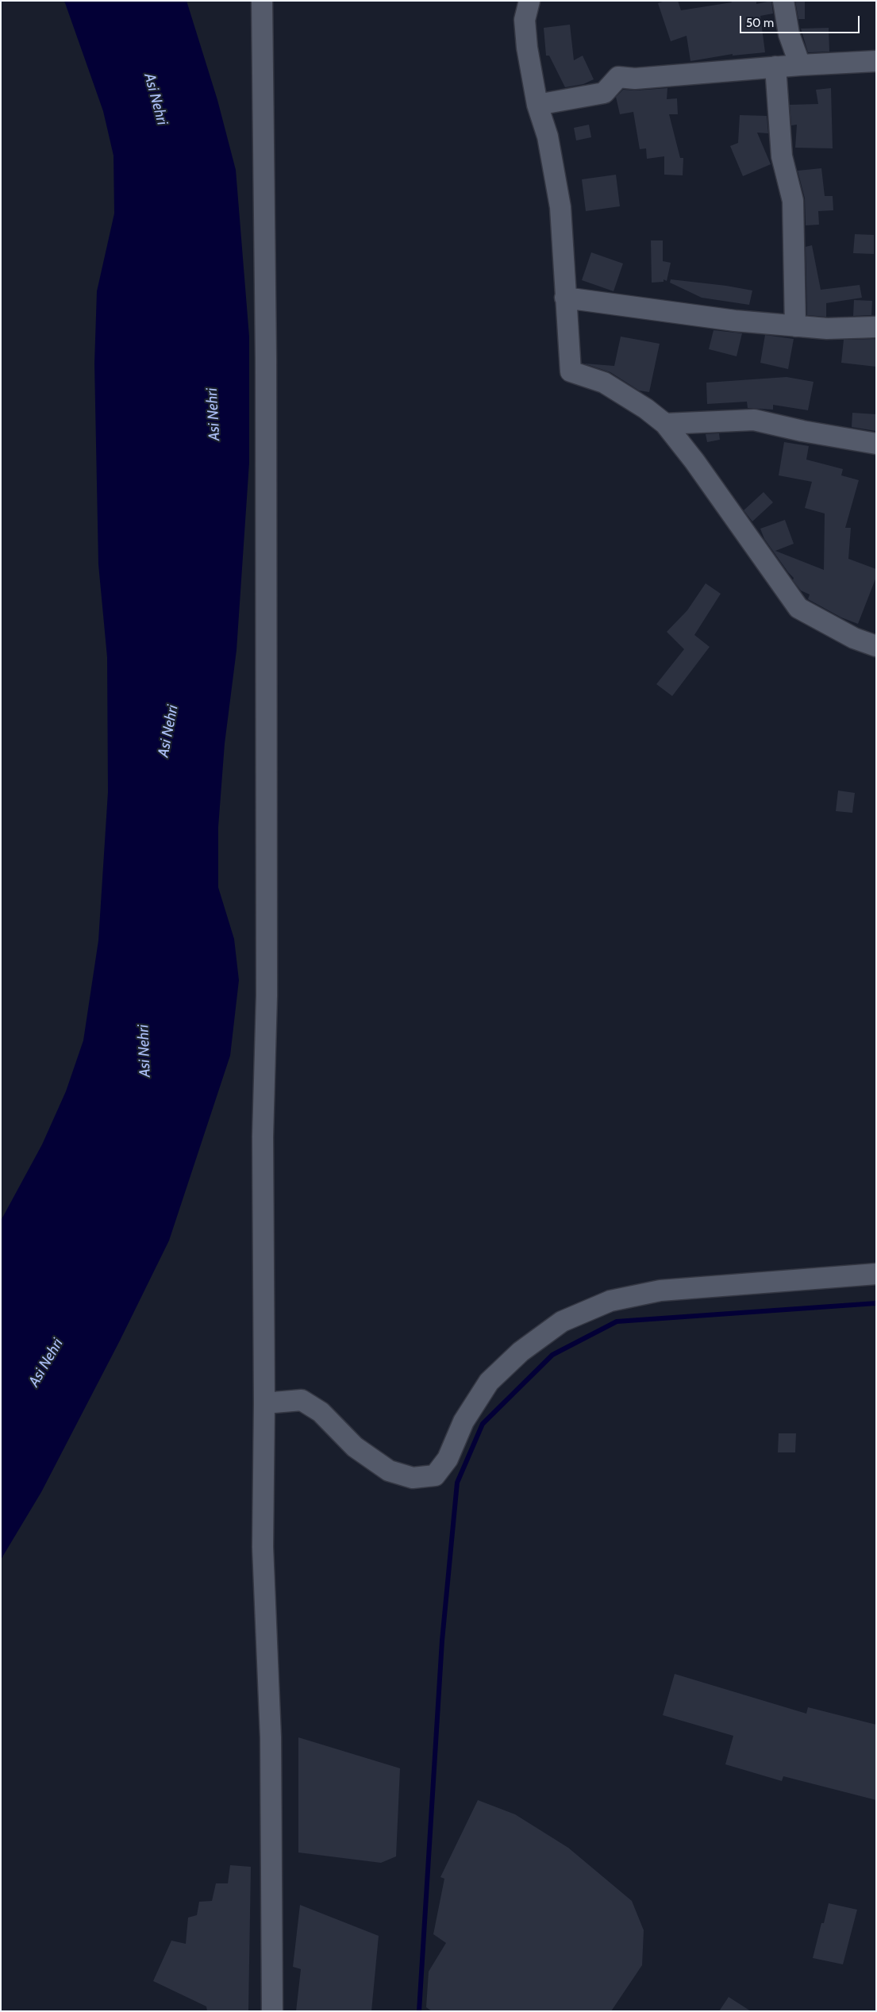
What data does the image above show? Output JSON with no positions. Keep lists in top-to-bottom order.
{
  "water": ["Asi Nehri"],
  "scale_bar": "50 m"
}
